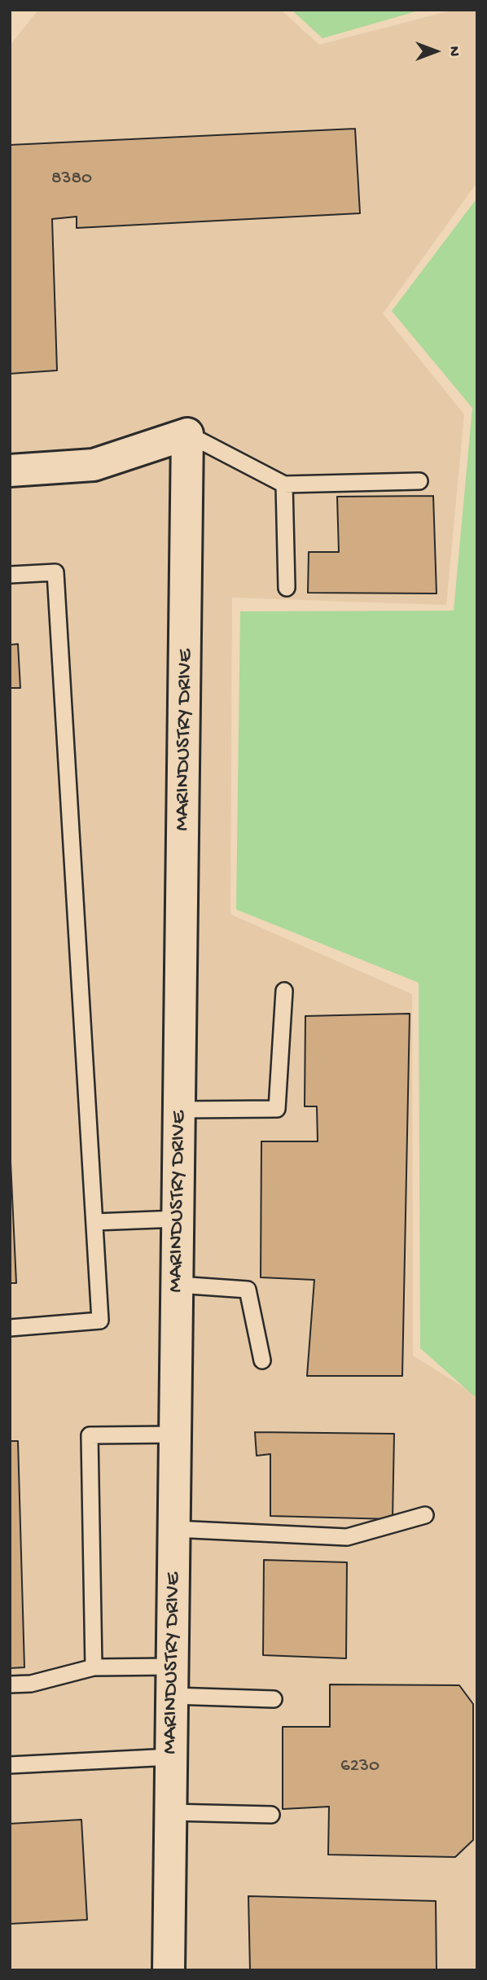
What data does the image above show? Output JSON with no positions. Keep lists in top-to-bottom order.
{
  "streets": {
    "street": ["MARINDUSTRY DRIVE"]
  },
  "house_numbers": ["8380", "6230"],
  "north": "right"
}
